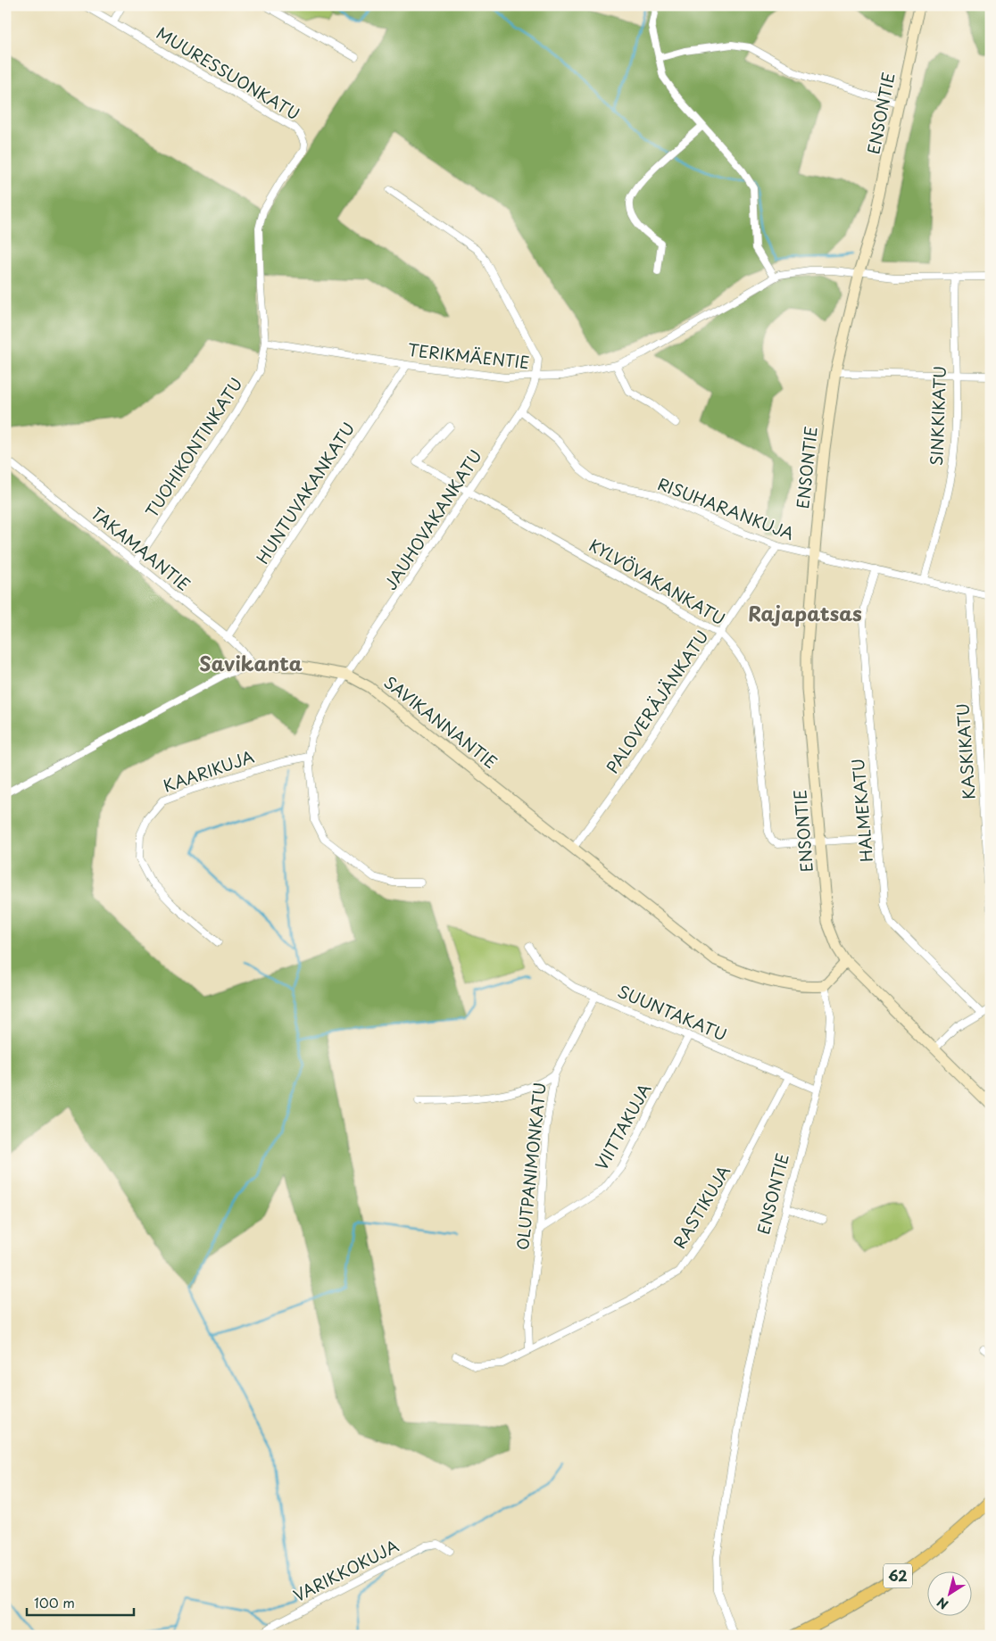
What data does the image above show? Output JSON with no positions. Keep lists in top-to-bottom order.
{
  "streets": {
    "main road": ["62"],
    "street": [
      "MUURESSUONKATU",
      "ENSONTIE",
      "TERIKMÄENTIE",
      "SINKKIKATU",
      "TUOHIKONTINKATU",
      "HUNTUVAKANKATU",
      "RISUHARANKUJA",
      "JAUHOVAKANKATU",
      "TAKAMAANTIE",
      "KYLVÖVAKANKATU",
      "PALOVERÄJÄNKATU",
      "SAVIKANNANTIE",
      "KASKIKATU",
      "KAARIKUJA",
      "HALMEKATU",
      "SUUNTAKATU",
      "VIITTAKUJA",
      "OLUTPANIMONKATU",
      "RASTIKUJA",
      "VARIKKOKUJA"
    ]
  },
  "crossings": [
    ["MUURESSUONKATU", "TUOHIKONTINKATU"],
    ["ENSONTIE", "TERIKMÄENTIE"],
    ["ENSONTIE", "RISUHARANKUJA"],
    ["ENSONTIE", "KYLVÖVAKANKATU"],
    ["ENSONTIE", "SAVIKANNANTIE"],
    ["ENSONTIE", "SUUNTAKATU"],
    ["TERIKMÄENTIE", "SINKKIKATU"],
    ["TERIKMÄENTIE", "TUOHIKONTINKATU"],
    ["TERIKMÄENTIE", "HUNTUVAKANKATU"],
    ["TERIKMÄENTIE", "JAUHOVAKANKATU"],
    ["SINKKIKATU", "RISUHARANKUJA"],
    ["TUOHIKONTINKATU", "TAKAMAANTIE"],
    ["HUNTUVAKANKATU", "TAKAMAANTIE"],
    ["RISUHARANKUJA", "JAUHOVAKANKATU"],
    ["RISUHARANKUJA", "PALOVERÄJÄNKATU"],
    ["RISUHARANKUJA", "KASKIKATU"],
    ["RISUHARANKUJA", "HALMEKATU"],
    ["JAUHOVAKANKATU", "KYLVÖVAKANKATU"],
    ["JAUHOVAKANKATU", "SAVIKANNANTIE"],
    ["JAUHOVAKANKATU", "KAARIKUJA"],
    ["TAKAMAANTIE", "SAVIKANNANTIE"],
    ["KYLVÖVAKANKATU", "PALOVERÄJÄNKATU"],
    ["KYLVÖVAKANKATU", "HALMEKATU"],
    ["PALOVERÄJÄNKATU", "SAVIKANNANTIE"],
    ["SUUNTAKATU", "VIITTAKUJA"],
    ["SUUNTAKATU", "OLUTPANIMONKATU"],
    ["SUUNTAKATU", "RASTIKUJA"],
    ["VIITTAKUJA", "OLUTPANIMONKATU"],
    ["OLUTPANIMONKATU", "RASTIKUJA"]
  ],
  "districts": ["Rajapatsas", "Savikanta"],
  "scale_bar": "100 m",
  "north": "bottom left"
}
